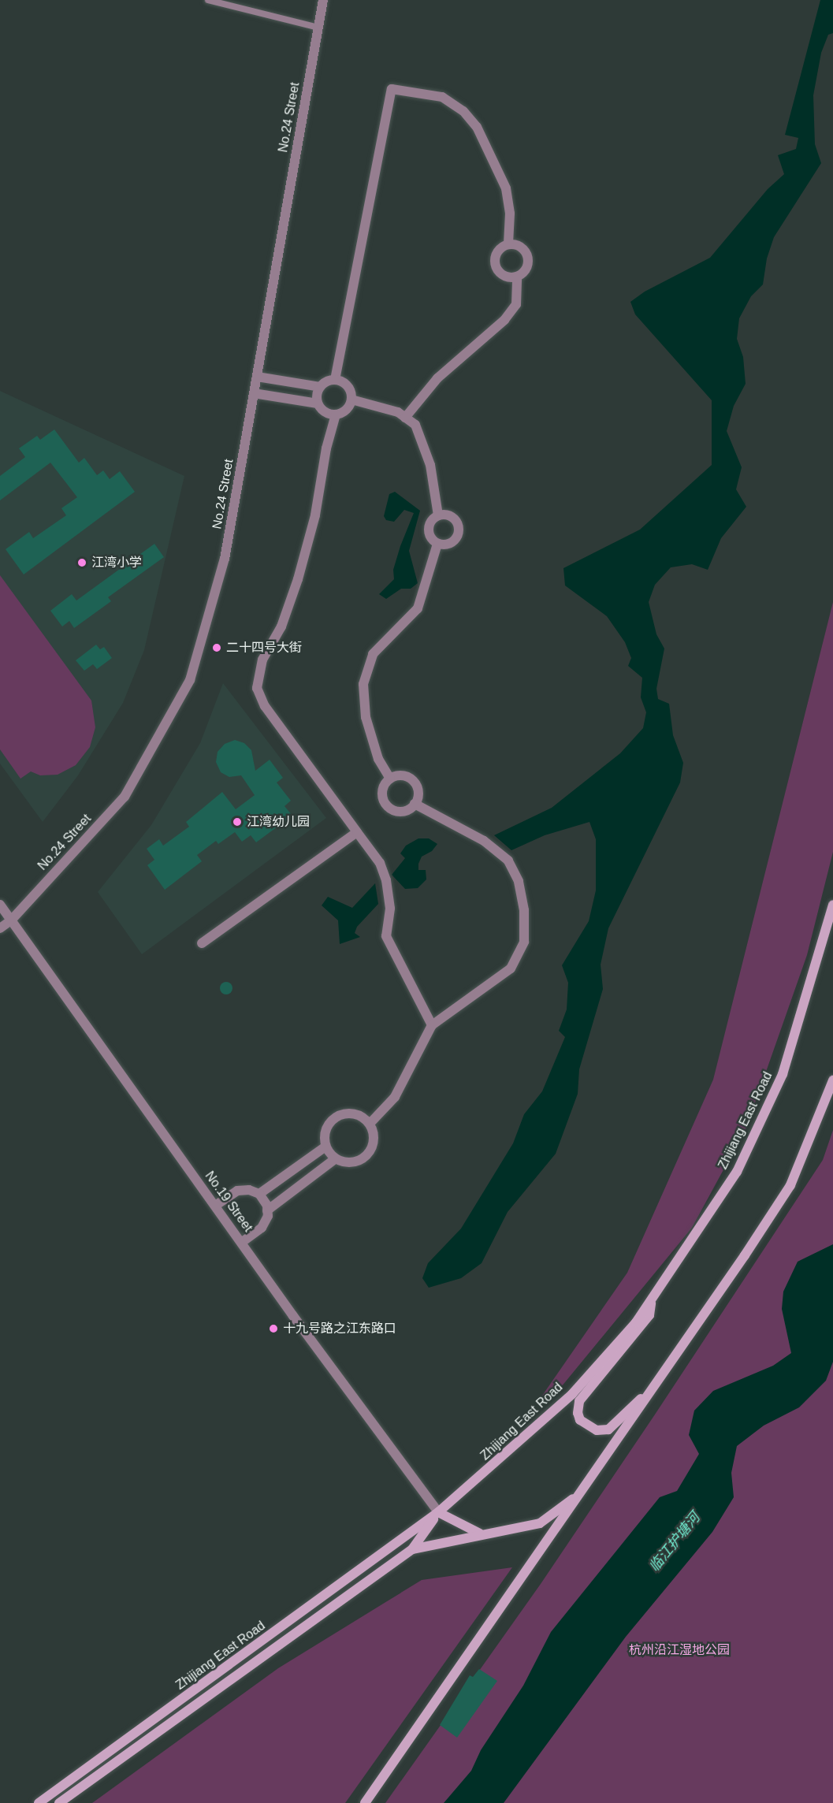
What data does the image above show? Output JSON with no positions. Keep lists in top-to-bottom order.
{
  "streets": {
    "main road": ["Zhijiang East Road"],
    "street": ["No.24 Street", "No.19 Street"]
  },
  "crossings": [
    ["No.24 Street", "No.19 Street"],
    ["Zhijiang East Road", "No.19 Street"]
  ],
  "water": ["临江护塘河"],
  "parks": ["杭州沿江湿地公园"],
  "places": [
    "江湾小学",
    "二十四号大街",
    "江湾幼儿园",
    "十九号路之江东路口"
  ]
}
